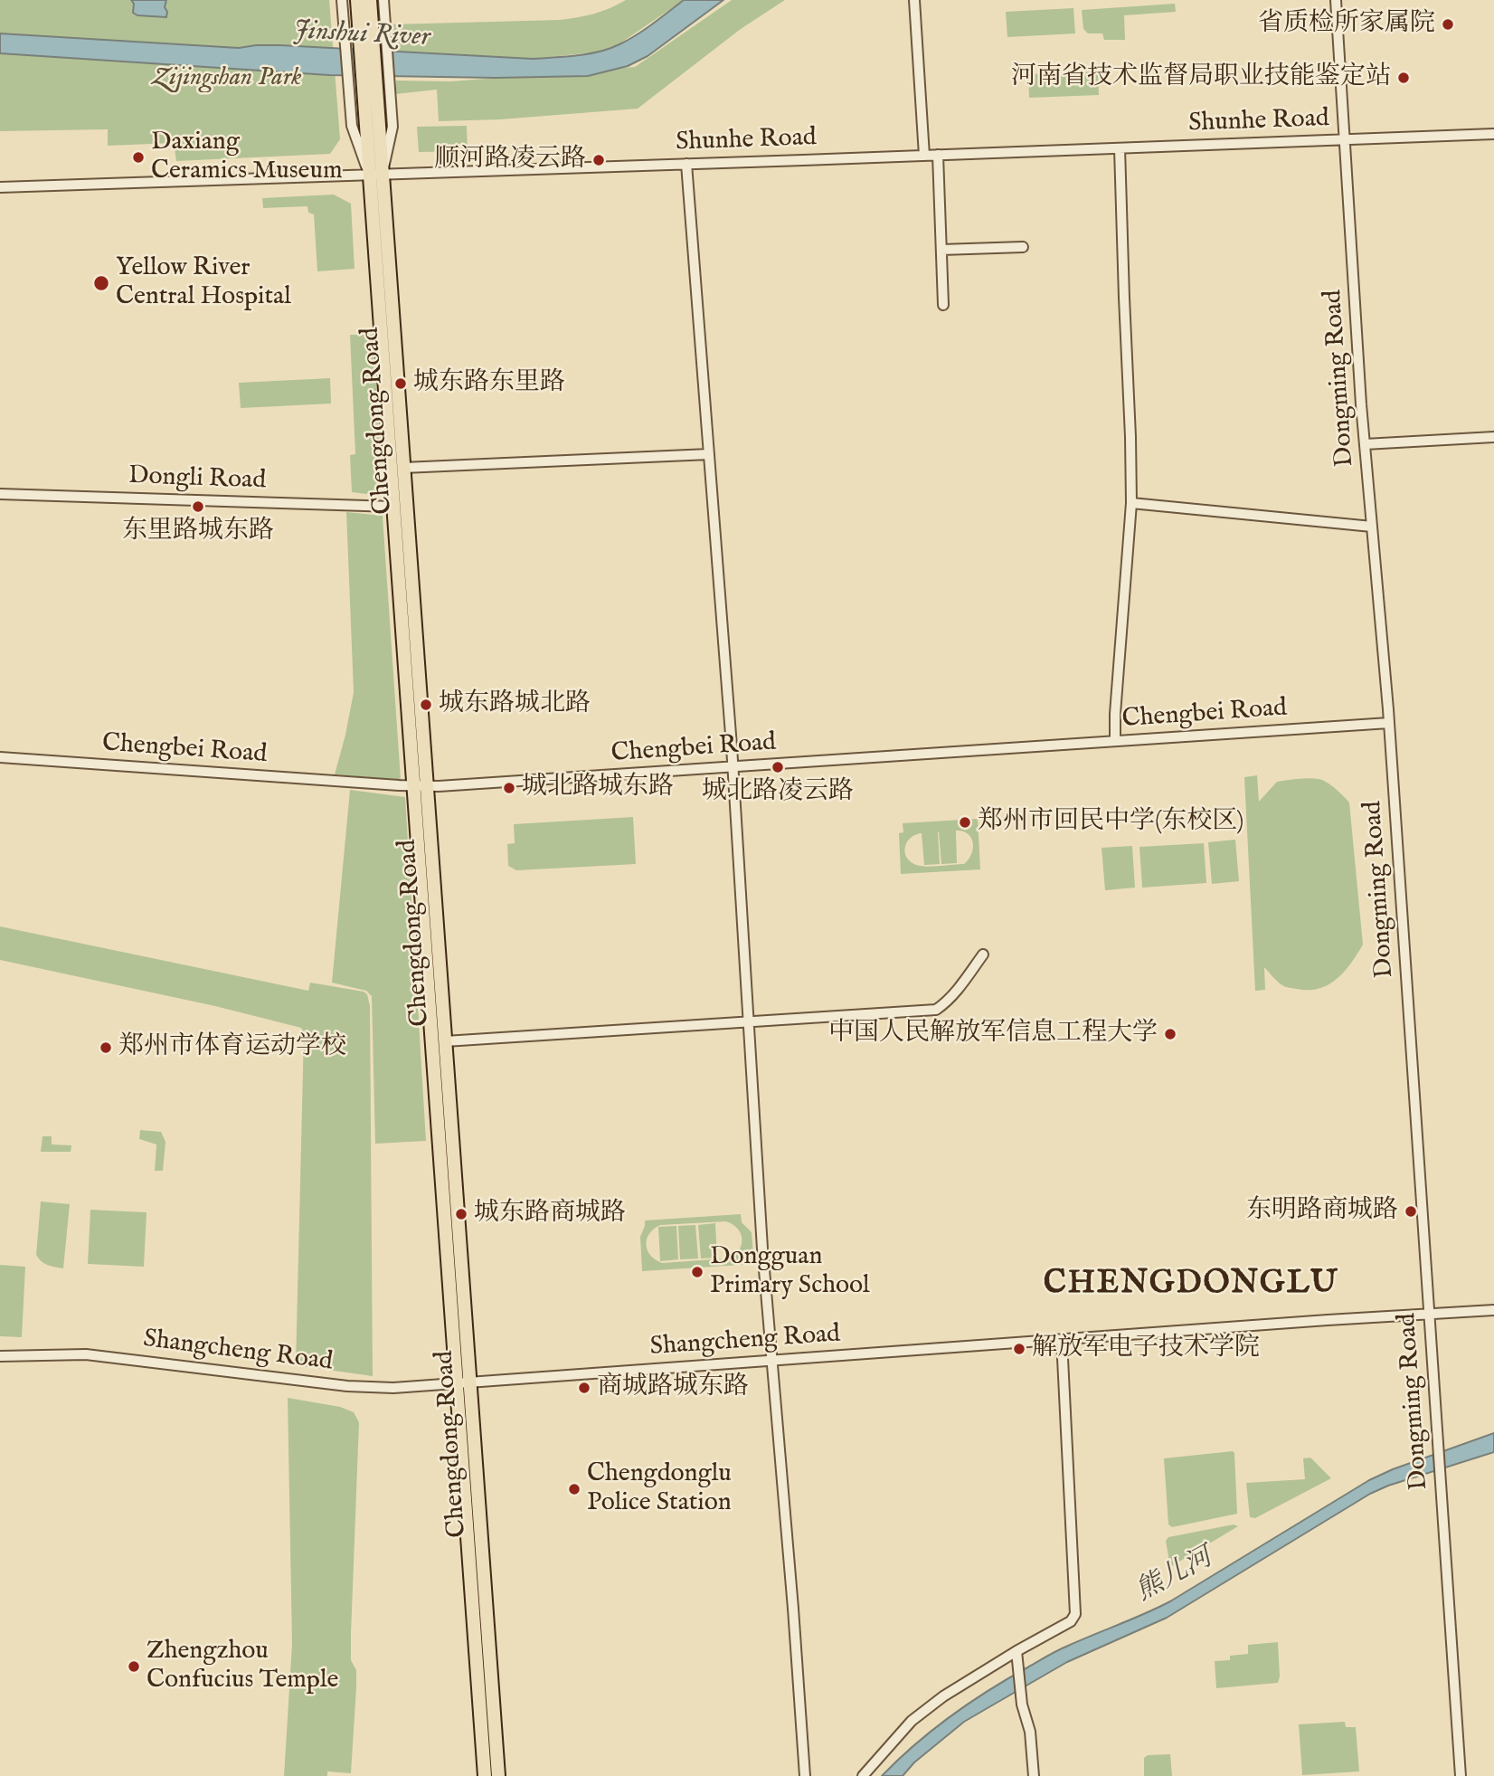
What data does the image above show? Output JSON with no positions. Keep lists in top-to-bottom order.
{
  "streets": {
    "main road": ["Chengdong Road"],
    "street": [
      "Shunhe Road",
      "Dongming Road",
      "Dongli Road",
      "Chengbei Road",
      "Shangcheng Road"
    ]
  },
  "crossings": [
    ["Shunhe Road", "Dongming Road"],
    ["Shunhe Road", "Chengdong Road"],
    ["Dongming Road", "Chengbei Road"],
    ["Dongming Road", "Shangcheng Road"],
    ["Chengdong Road", "Dongli Road"],
    ["Chengdong Road", "Chengbei Road"],
    ["Chengdong Road", "Shangcheng Road"]
  ],
  "districts": ["CHENGDONGLU"],
  "water": ["Jinshui River", "熊儿河"],
  "parks": ["Zijingshan Park"],
  "places": [
    "省质检所家属院",
    "河南省技术监督局职业技能鉴定站",
    "Daxiang Ceramics Museum",
    "顺河路凌云路",
    "Yellow River Central Hospital",
    "城东路东里路",
    "东里路城东路",
    "城东路城北路",
    "城北路凌云路",
    "城北路城东路",
    "郑州市回民中学(东校区)",
    "中国人民解放军信息工程大学",
    "郑州市体育运动学校",
    "东明路商城路",
    "城东路商城路",
    "Dongguan Primary School",
    "解放军电子技术学院",
    "商城路城东路",
    "Chengdonglu Police Station",
    "Zhengzhou Confucius Temple"
  ]
}
